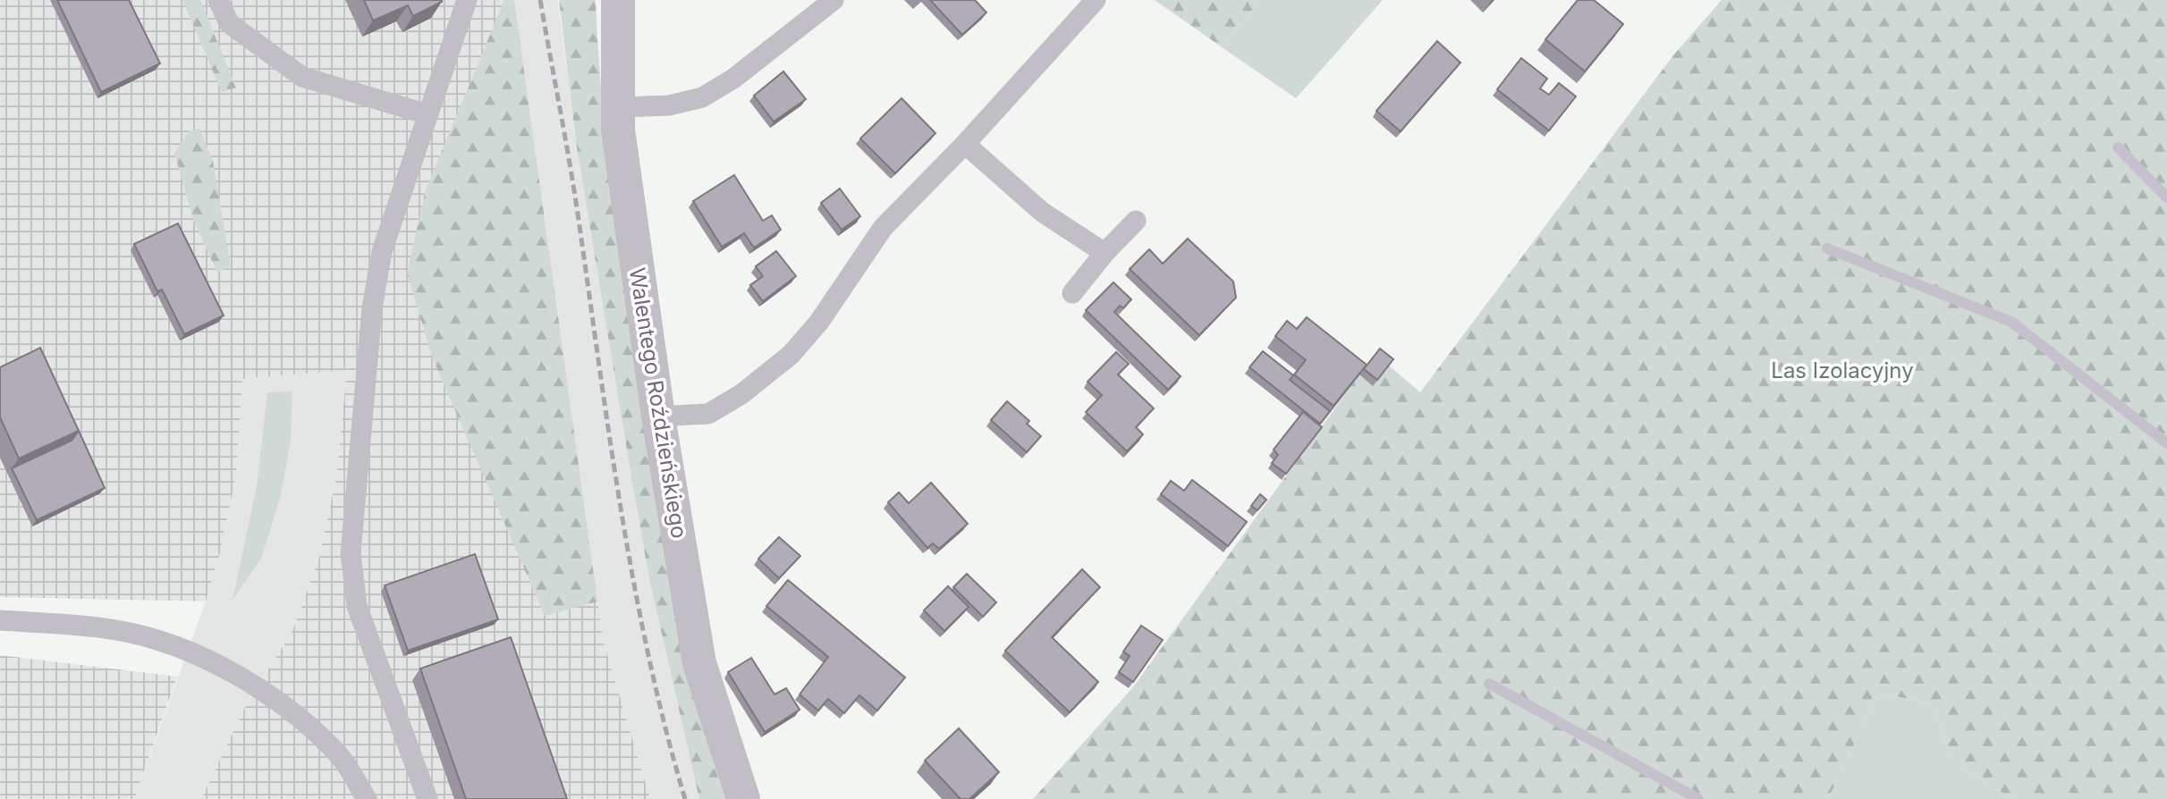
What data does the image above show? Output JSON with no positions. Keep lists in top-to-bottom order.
{
  "streets": {
    "street": ["Walentego Roździeńskiego"]
  },
  "parks": ["Las Izolacyjny"]
}
